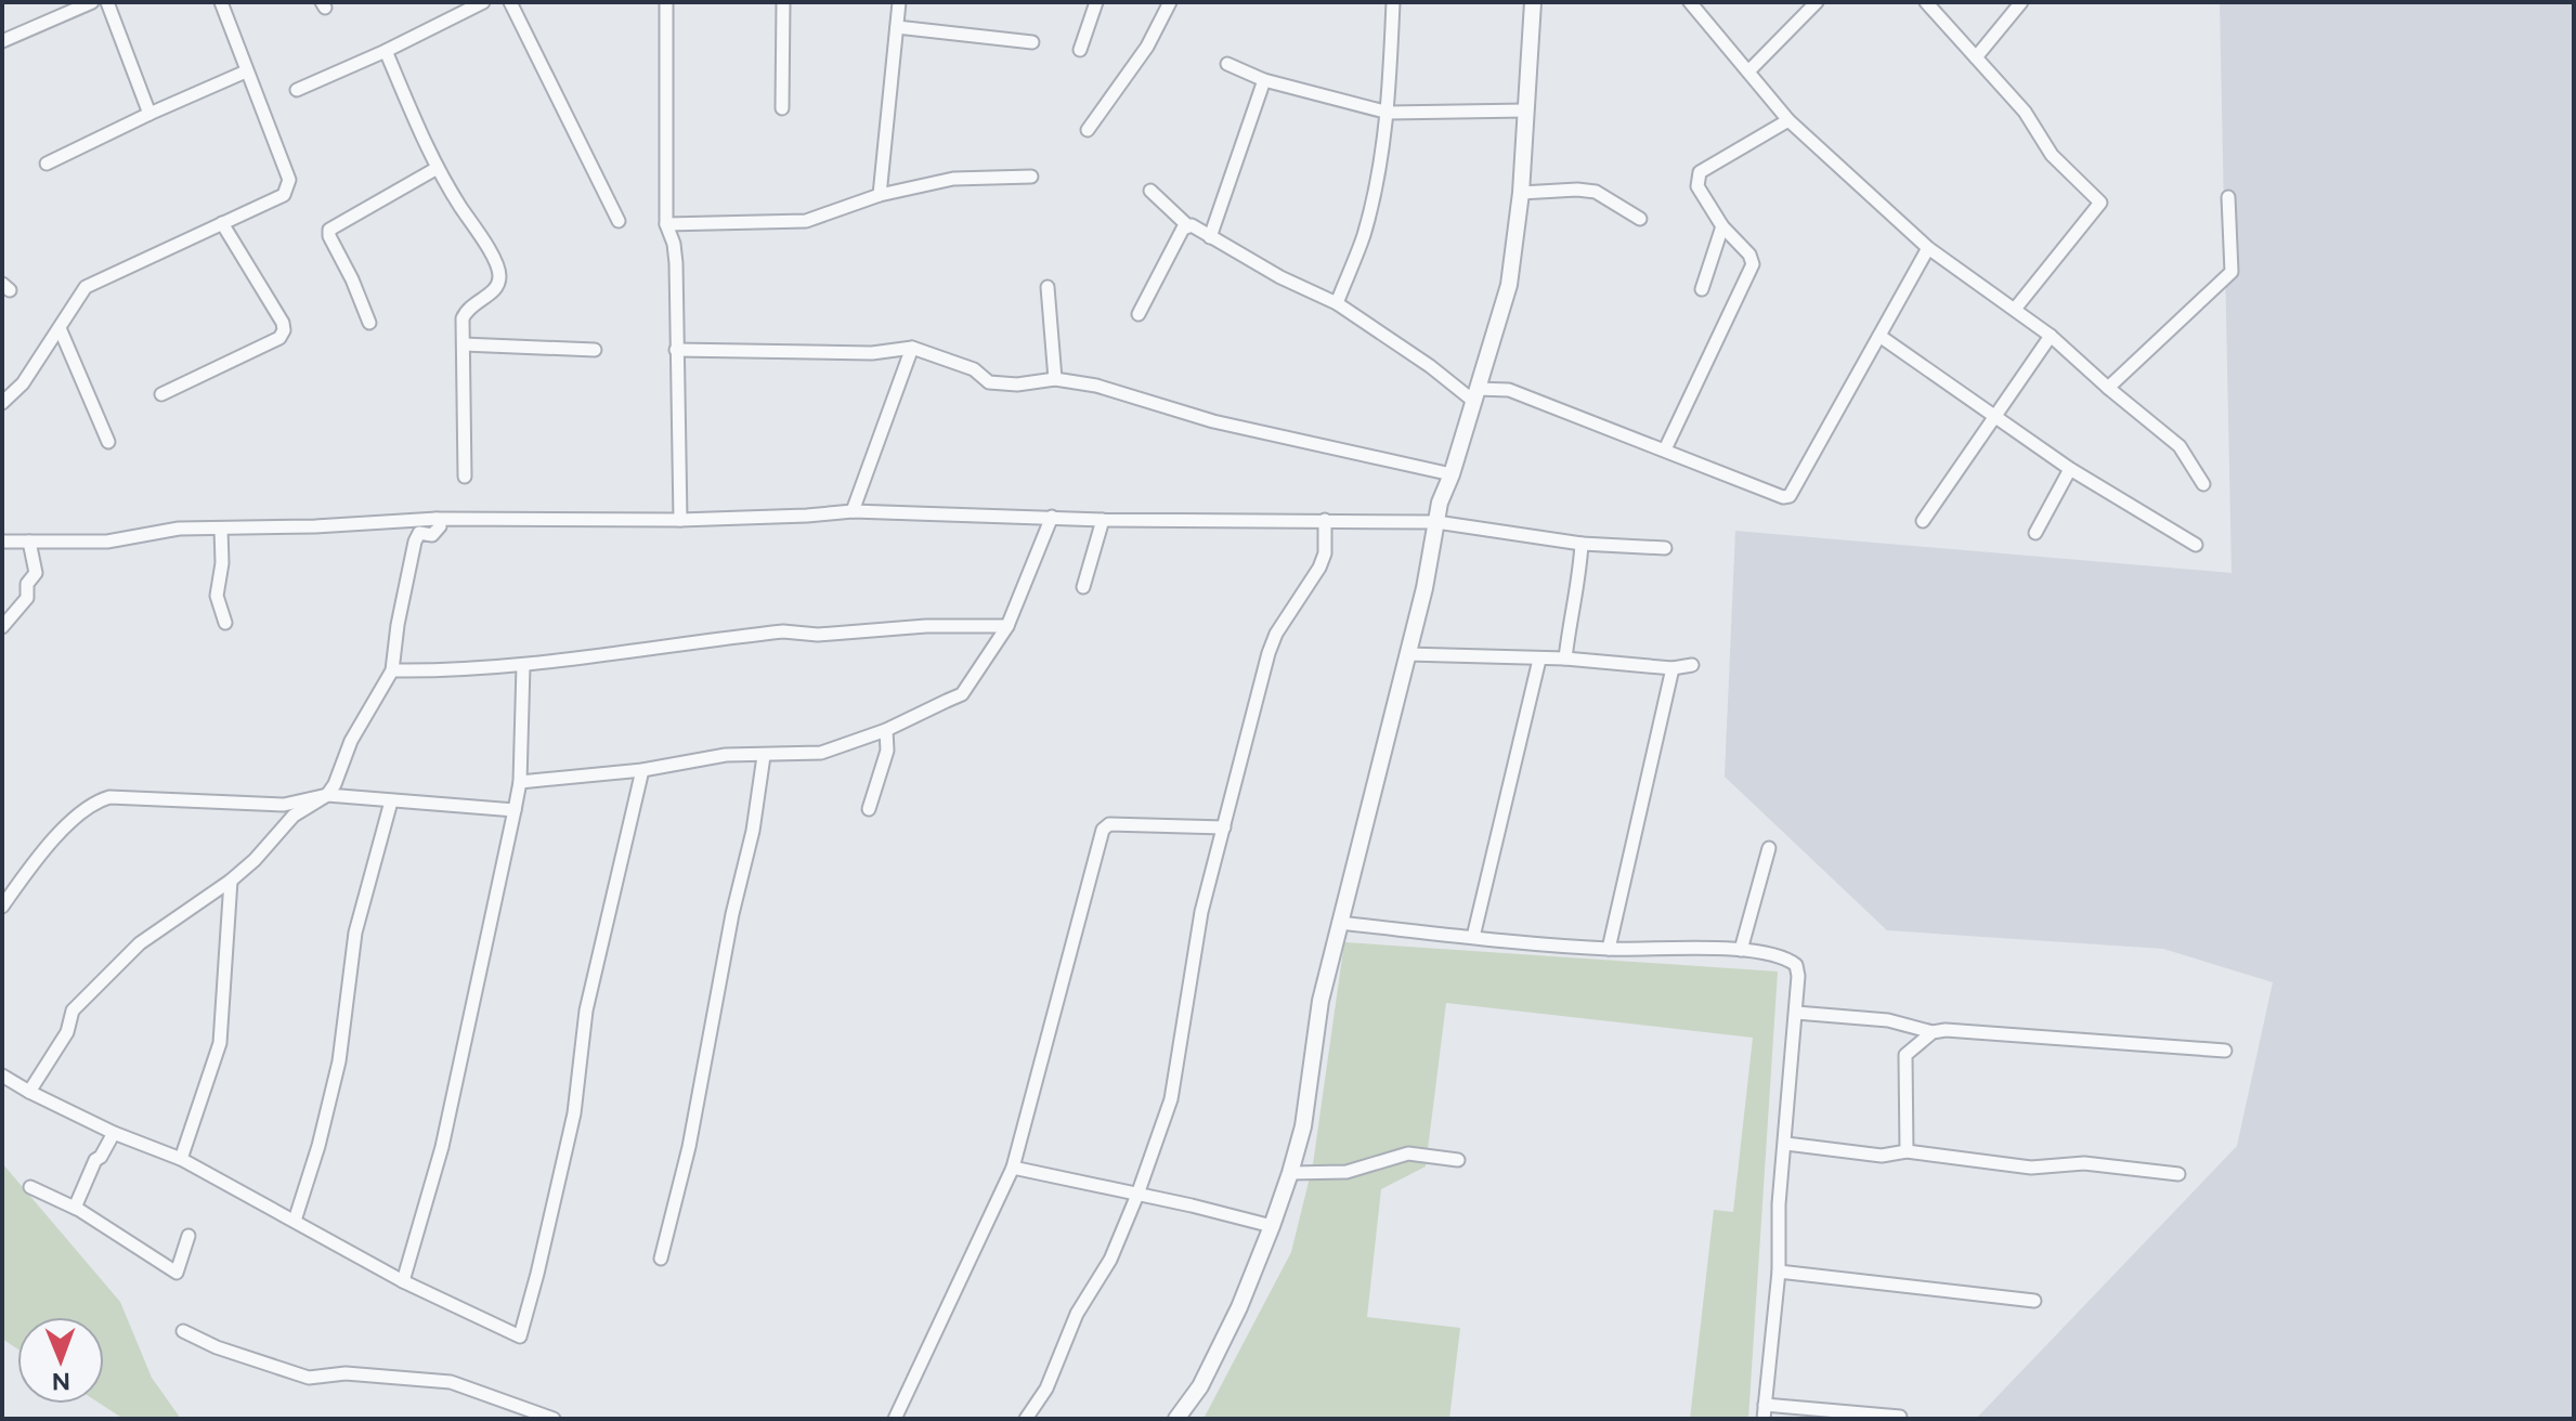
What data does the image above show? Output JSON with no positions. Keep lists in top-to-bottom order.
{
  "north": "bottom"
}
